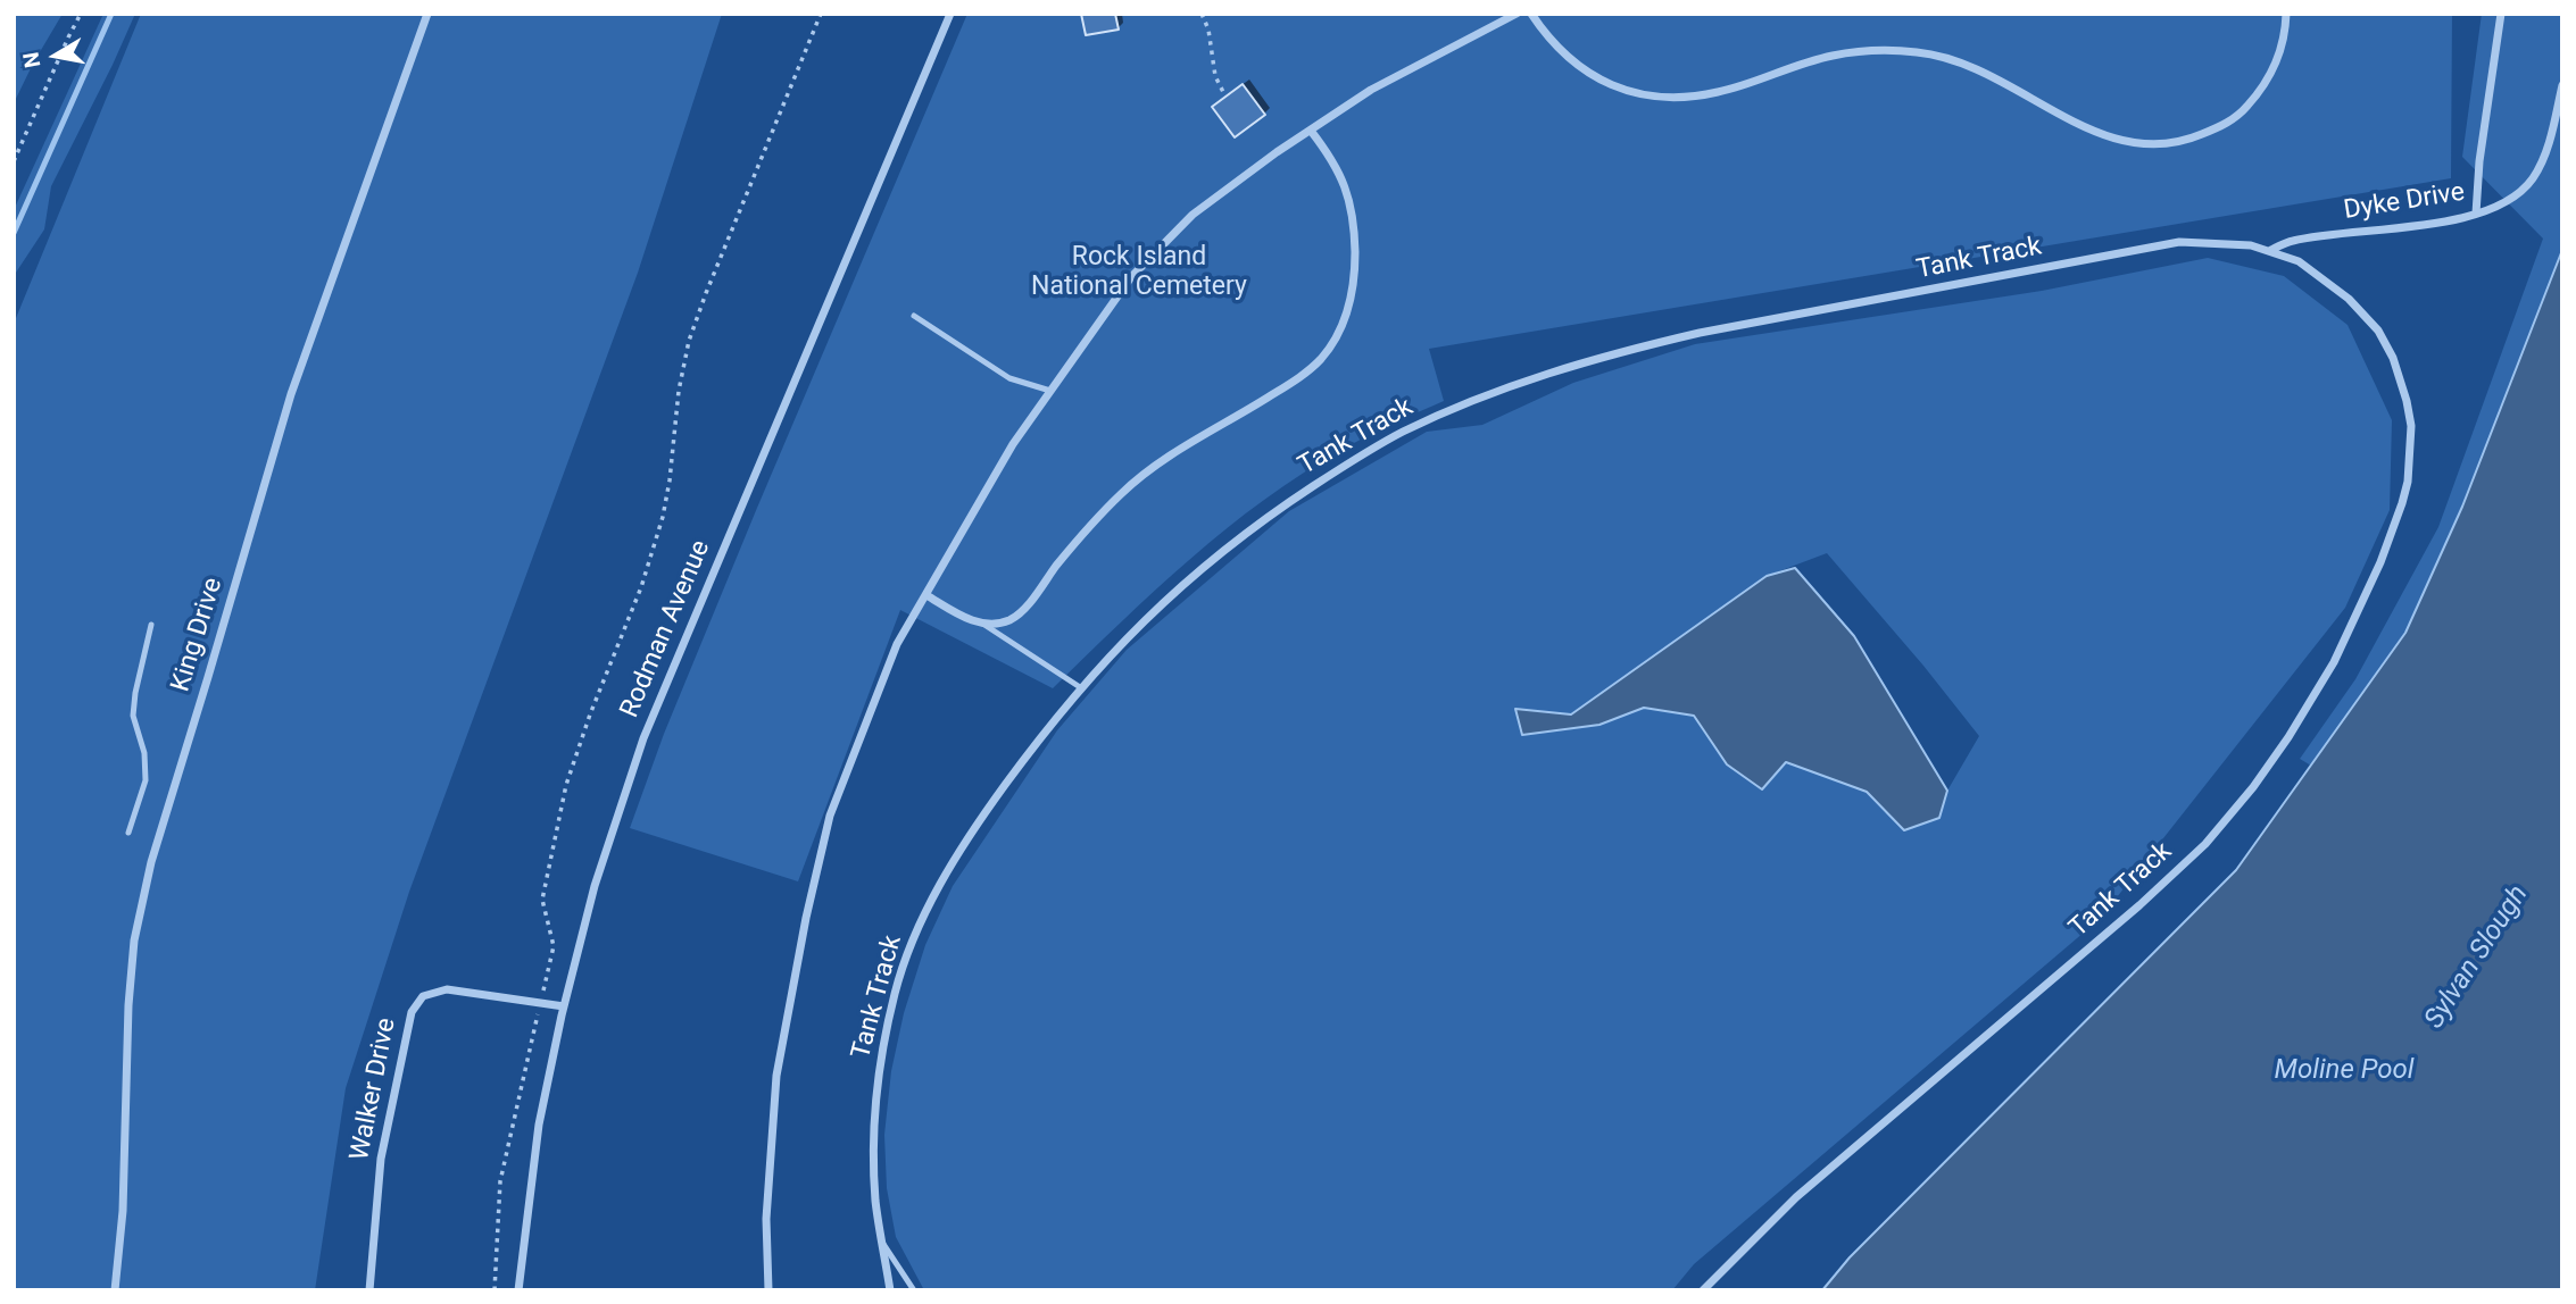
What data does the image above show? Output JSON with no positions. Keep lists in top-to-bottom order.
{
  "streets": {
    "street": [
      "Dyke Drive",
      "Tank Track",
      "Rodman Avenue",
      "King Drive",
      "Walker Drive"
    ]
  },
  "crossings": [
    ["Dyke Drive", "Tank Track"],
    ["Rodman Avenue", "Walker Drive"]
  ],
  "water": ["Sylvan Slough", "Moline Pool"],
  "parks": ["Rock Island National Cemetery"],
  "north": "left"
}
